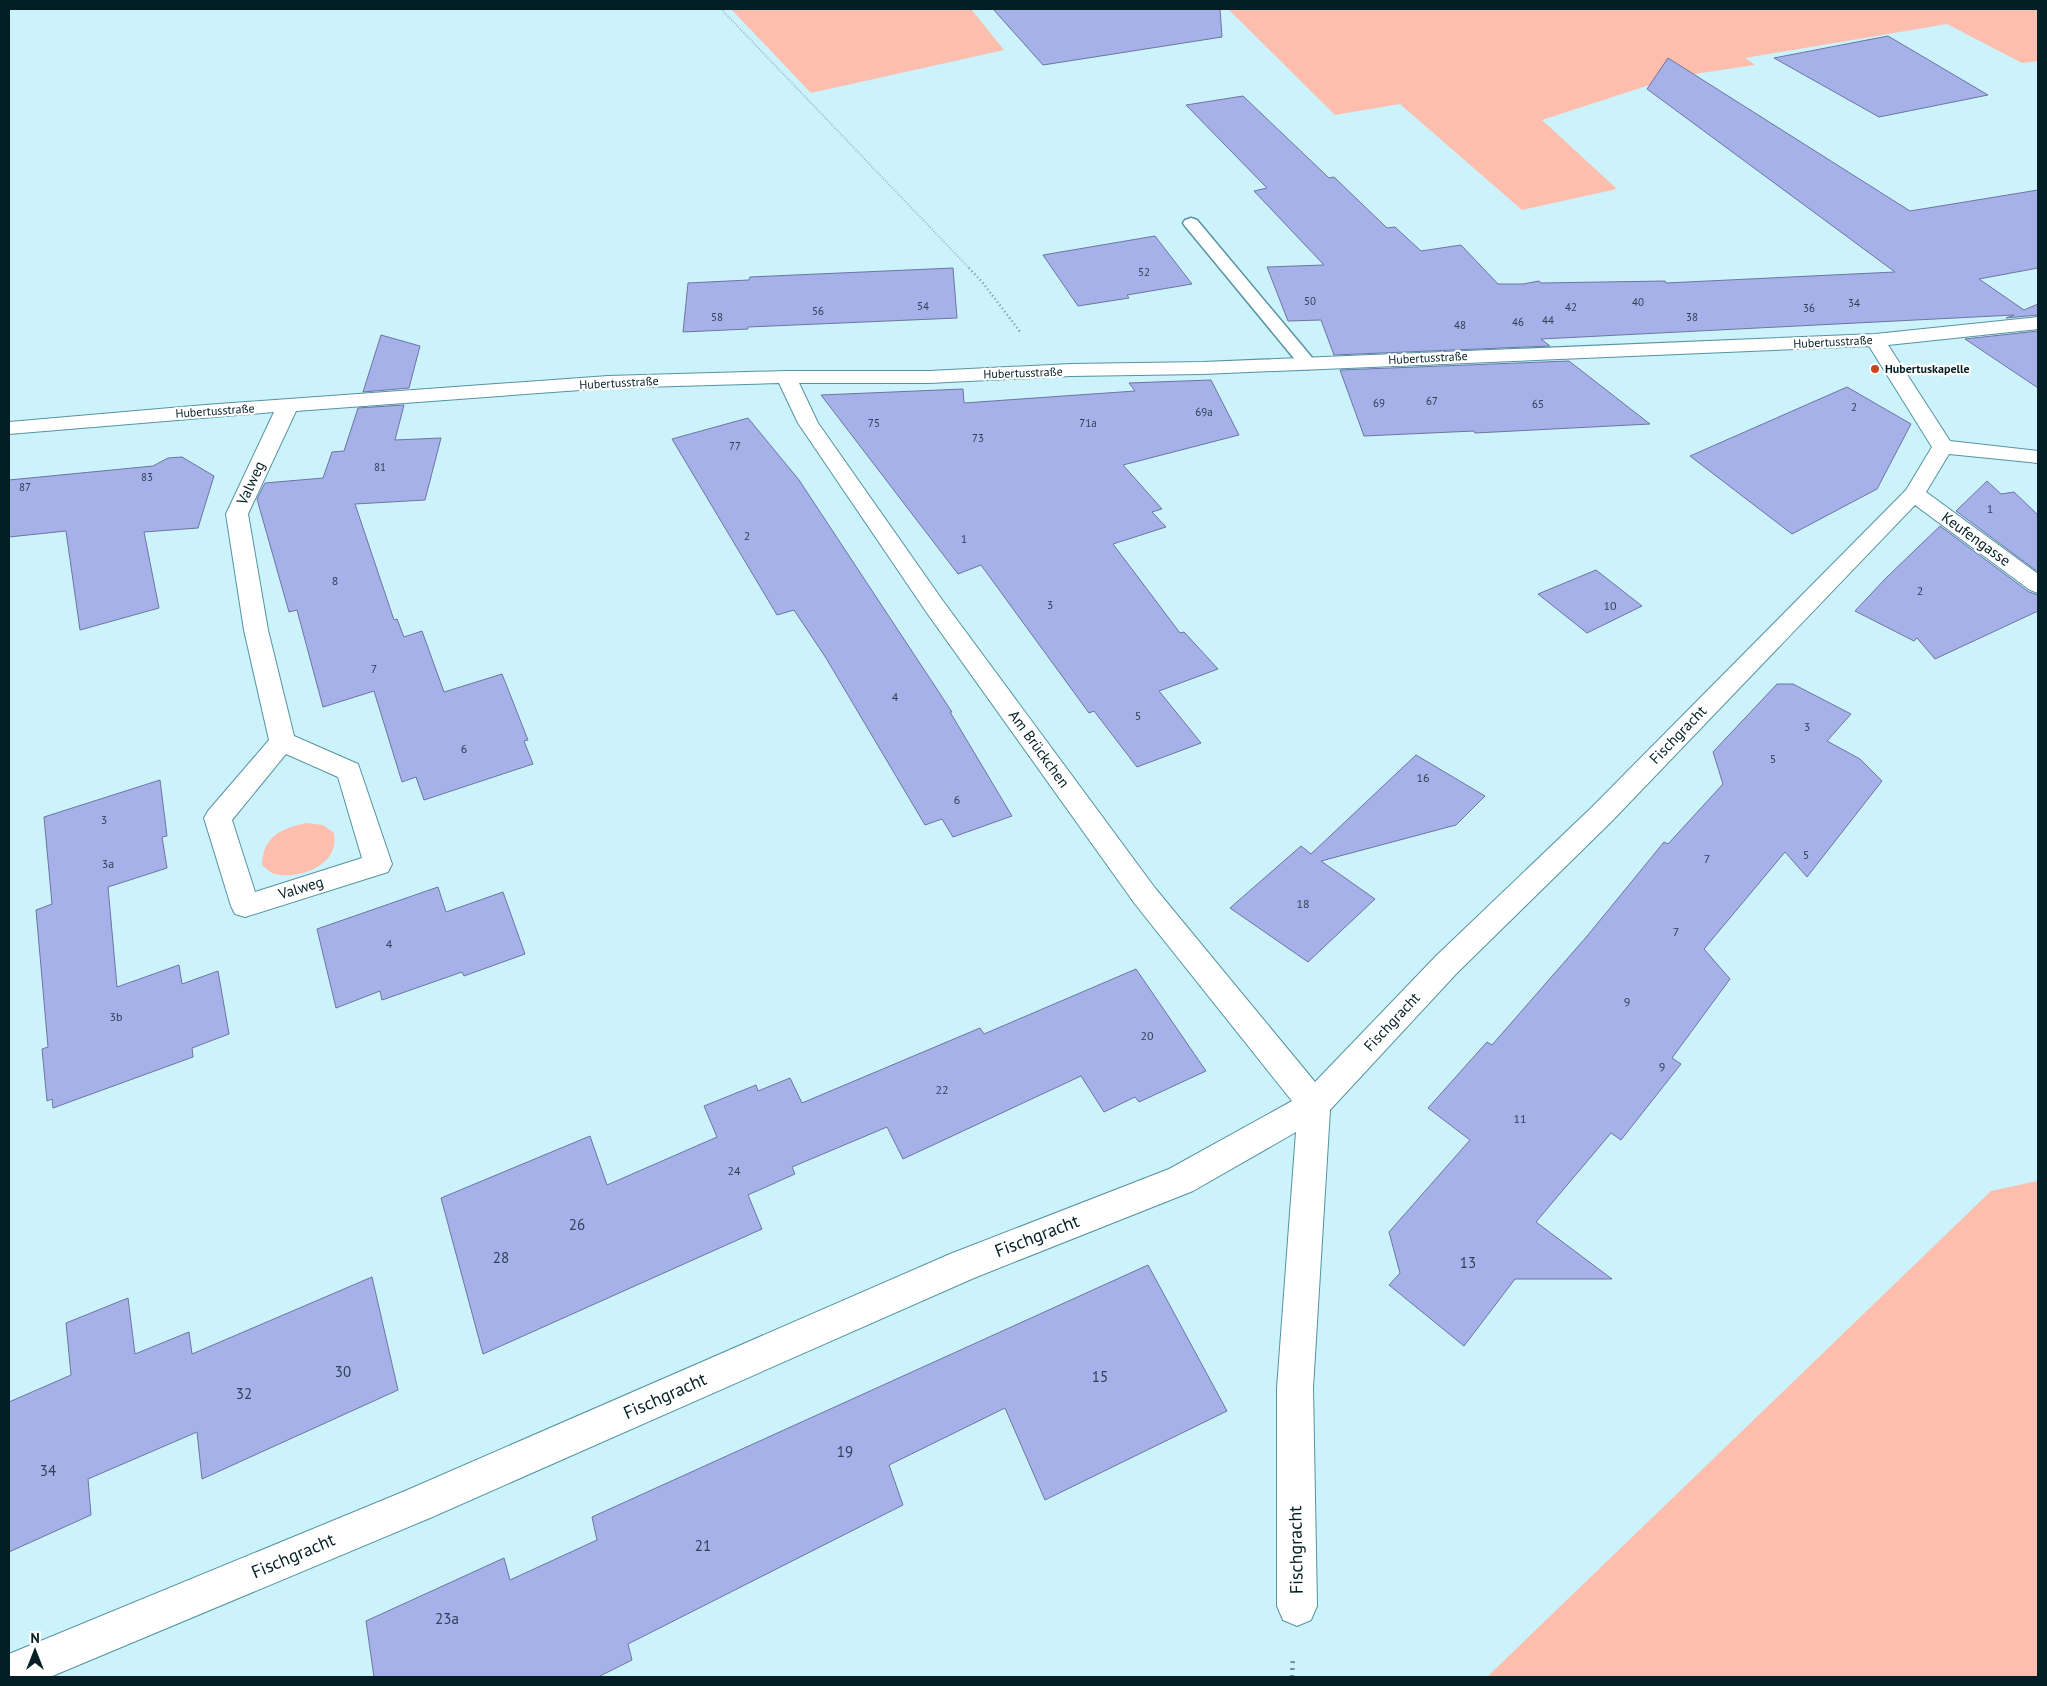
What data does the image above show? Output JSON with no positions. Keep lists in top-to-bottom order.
{
  "streets": {
    "street": [
      "Hubertusstraße",
      "Valweg",
      "Keufengasse",
      "Fischgracht",
      "Am Brückchen"
    ]
  },
  "crossings": [
    ["Hubertusstraße", "Valweg"],
    ["Hubertusstraße", "Am Brückchen"],
    ["Keufengasse", "Fischgracht"],
    ["Fischgracht", "Am Brückchen"]
  ],
  "places": ["Hubertuskapelle"],
  "house_numbers": [
    "52",
    "50",
    "40",
    "34",
    "54",
    "42",
    "36",
    "56",
    "58",
    "38",
    "44",
    "46",
    "48",
    "67",
    "69",
    "65",
    "2",
    "69a",
    "75",
    "71a",
    "73",
    "77",
    "81",
    "83",
    "87",
    "1",
    "2",
    "1",
    "8",
    "2",
    "3",
    "10",
    "7",
    "4",
    "5",
    "3",
    "6",
    "5",
    "16",
    "6",
    "3",
    "5",
    "7",
    "3a",
    "18",
    "7",
    "4",
    "9",
    "3b",
    "20",
    "9",
    "22",
    "11",
    "24",
    "26",
    "28",
    "13",
    "30",
    "15",
    "32",
    "19",
    "34",
    "21",
    "23a"
  ],
  "north": "top"
}
